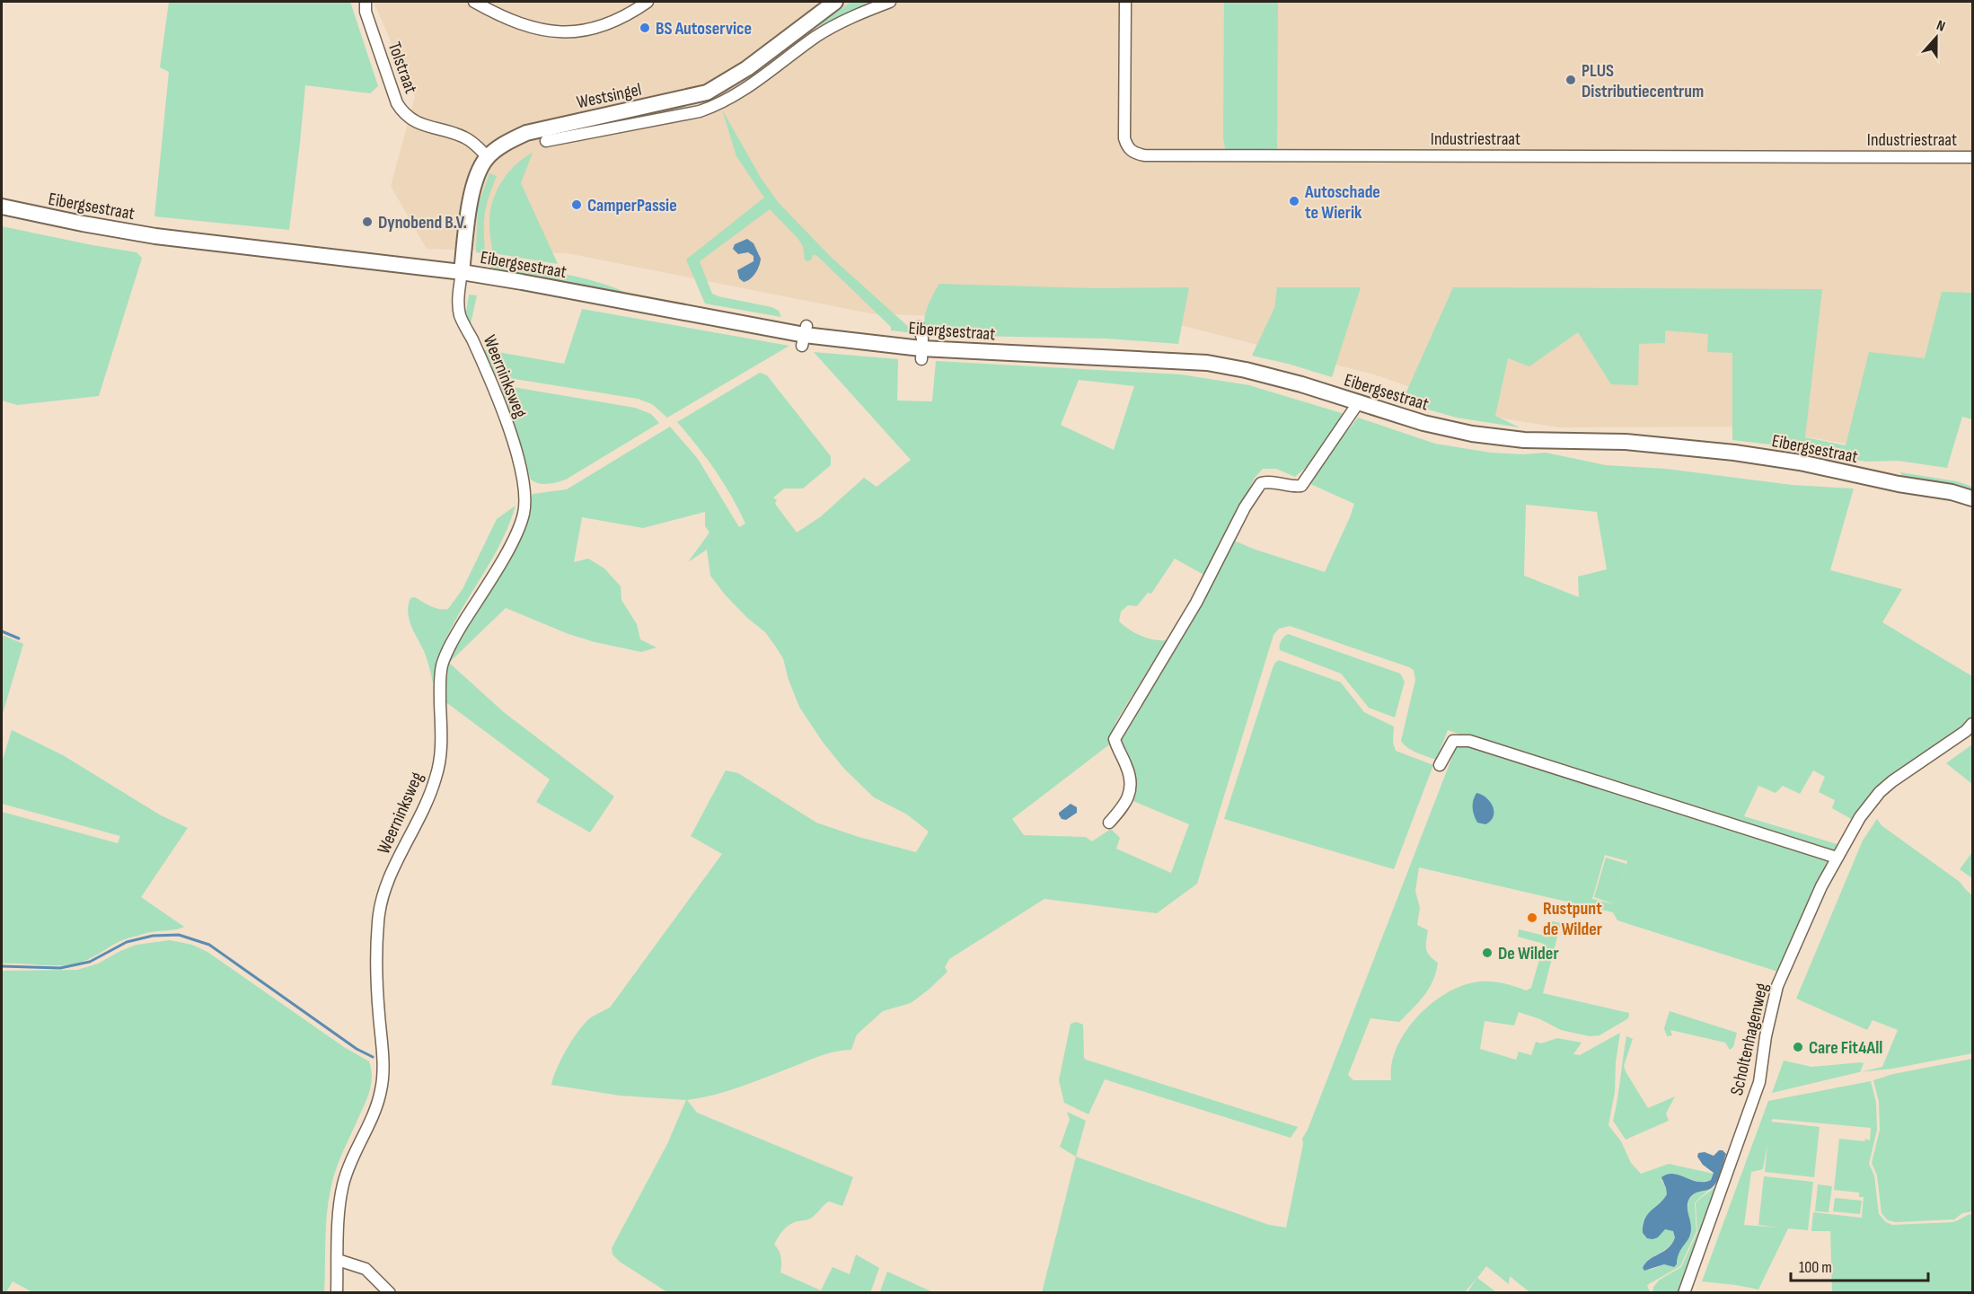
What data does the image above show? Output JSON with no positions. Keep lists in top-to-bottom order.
{
  "streets": {
    "main road": ["Westsingel", "Eibergsestraat"],
    "street": [
      "Tolstraat",
      "Industriestraat",
      "Weerninksweg",
      "Scholtenhagenweg"
    ]
  },
  "crossings": [
    ["Tolstraat", "Westsingel"],
    ["Westsingel", "Eibergsestraat"],
    ["Westsingel", "Weerninksweg"],
    ["Eibergsestraat", "Weerninksweg"]
  ],
  "places": [
    "BS Autoservice",
    "PLUS Distributiecentrum",
    "Autoschade te Wierik",
    "CamperPassie",
    "Dynobend B.V.",
    "Rustpunt de Wilder",
    "De Wilder",
    "Care Fit4All"
  ],
  "scale_bar": "100 m",
  "north": "top"
}
